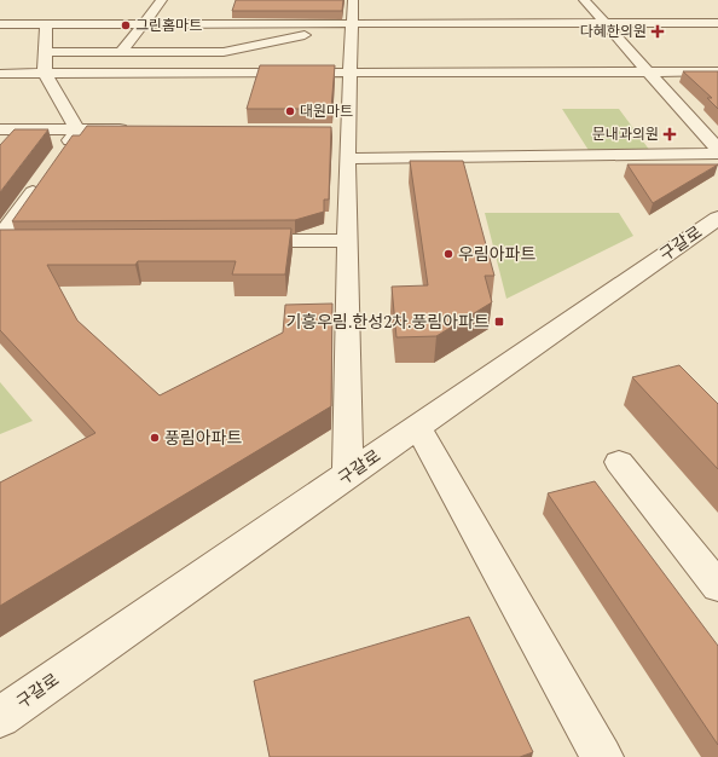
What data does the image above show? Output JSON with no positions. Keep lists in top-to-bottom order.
{
  "streets": {
    "street": ["구갈로"]
  },
  "places": {
    "other": [
      "그린홈마트",
      "대원마트",
      "우림아파트",
      "풍림아파트"
    ],
    "health": ["다혜한의원", "문내과의원"],
    "transit": ["기흥우림.한성2차.풍림아파트"]
  }
}
